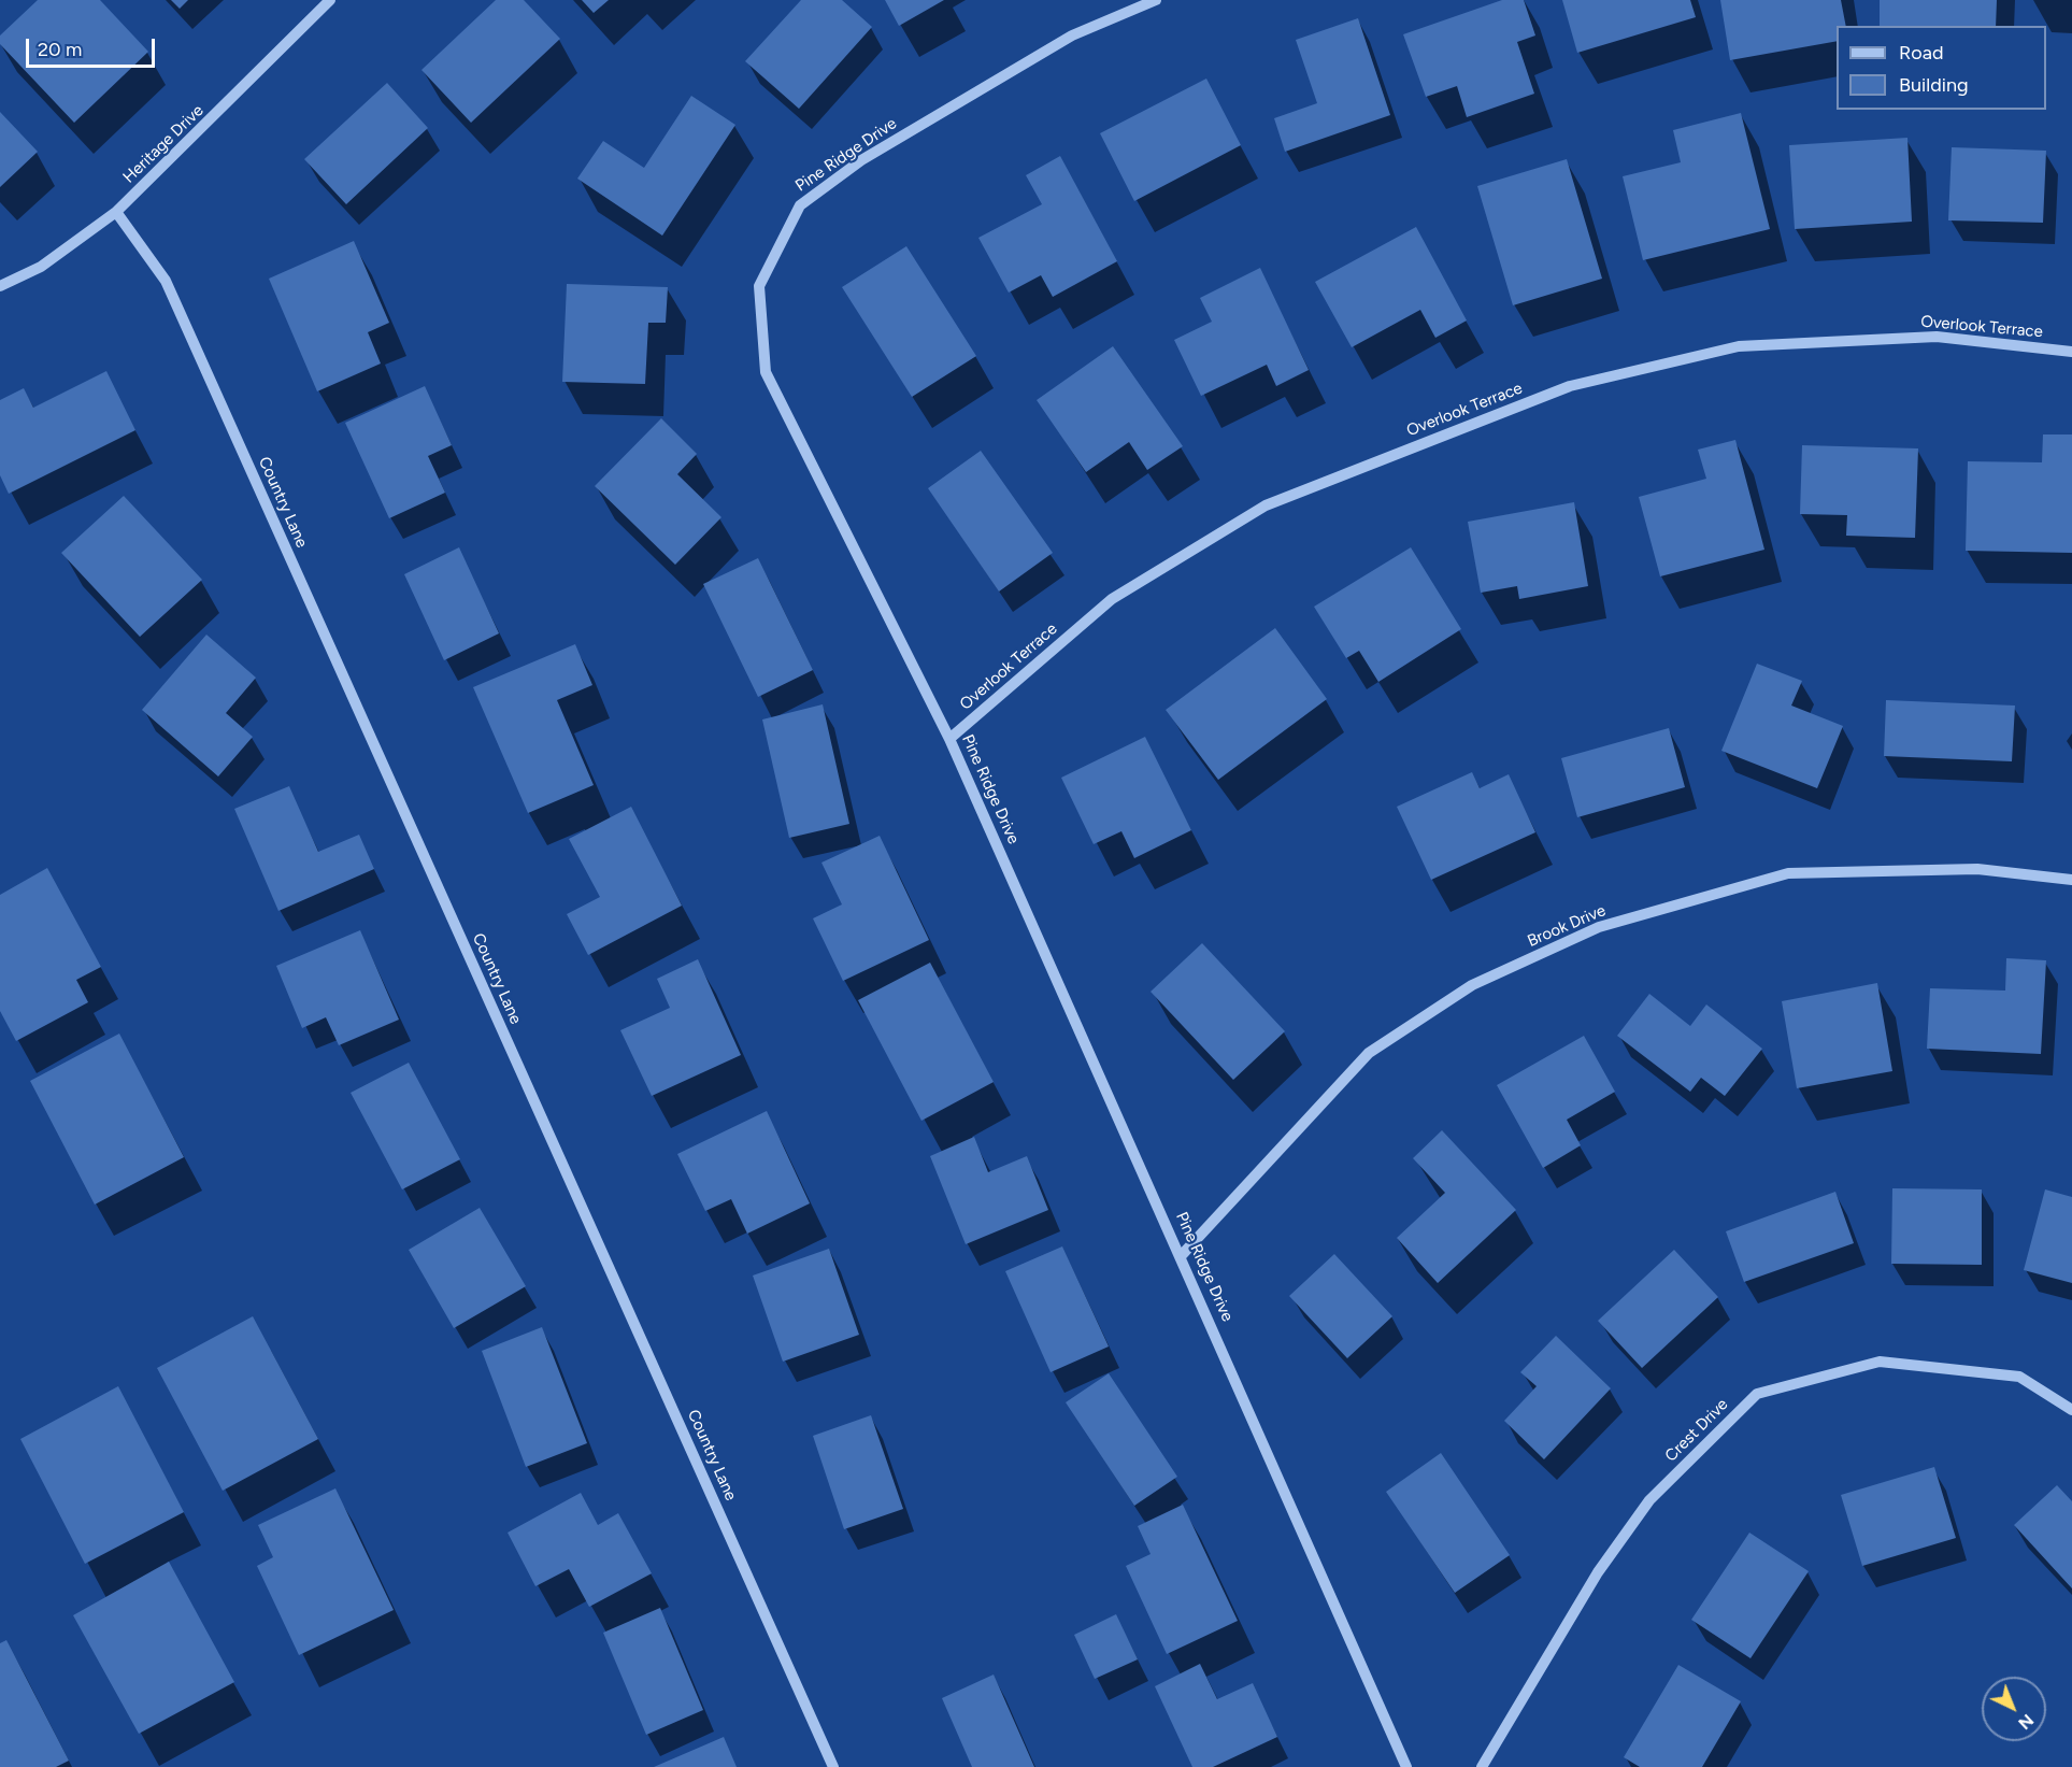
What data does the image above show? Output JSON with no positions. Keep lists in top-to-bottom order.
{
  "streets": {
    "street": [
      "Heritage Drive",
      "Pine Ridge Drive",
      "Overlook Terrace",
      "Country Lane",
      "Brook Drive",
      "Crest Drive"
    ]
  },
  "crossings": [
    ["Heritage Drive", "Country Lane"],
    ["Pine Ridge Drive", "Overlook Terrace"],
    ["Pine Ridge Drive", "Brook Drive"]
  ],
  "legend": ["Road", "Building"],
  "scale_bar": "20 m",
  "north": "bottom right"
}
